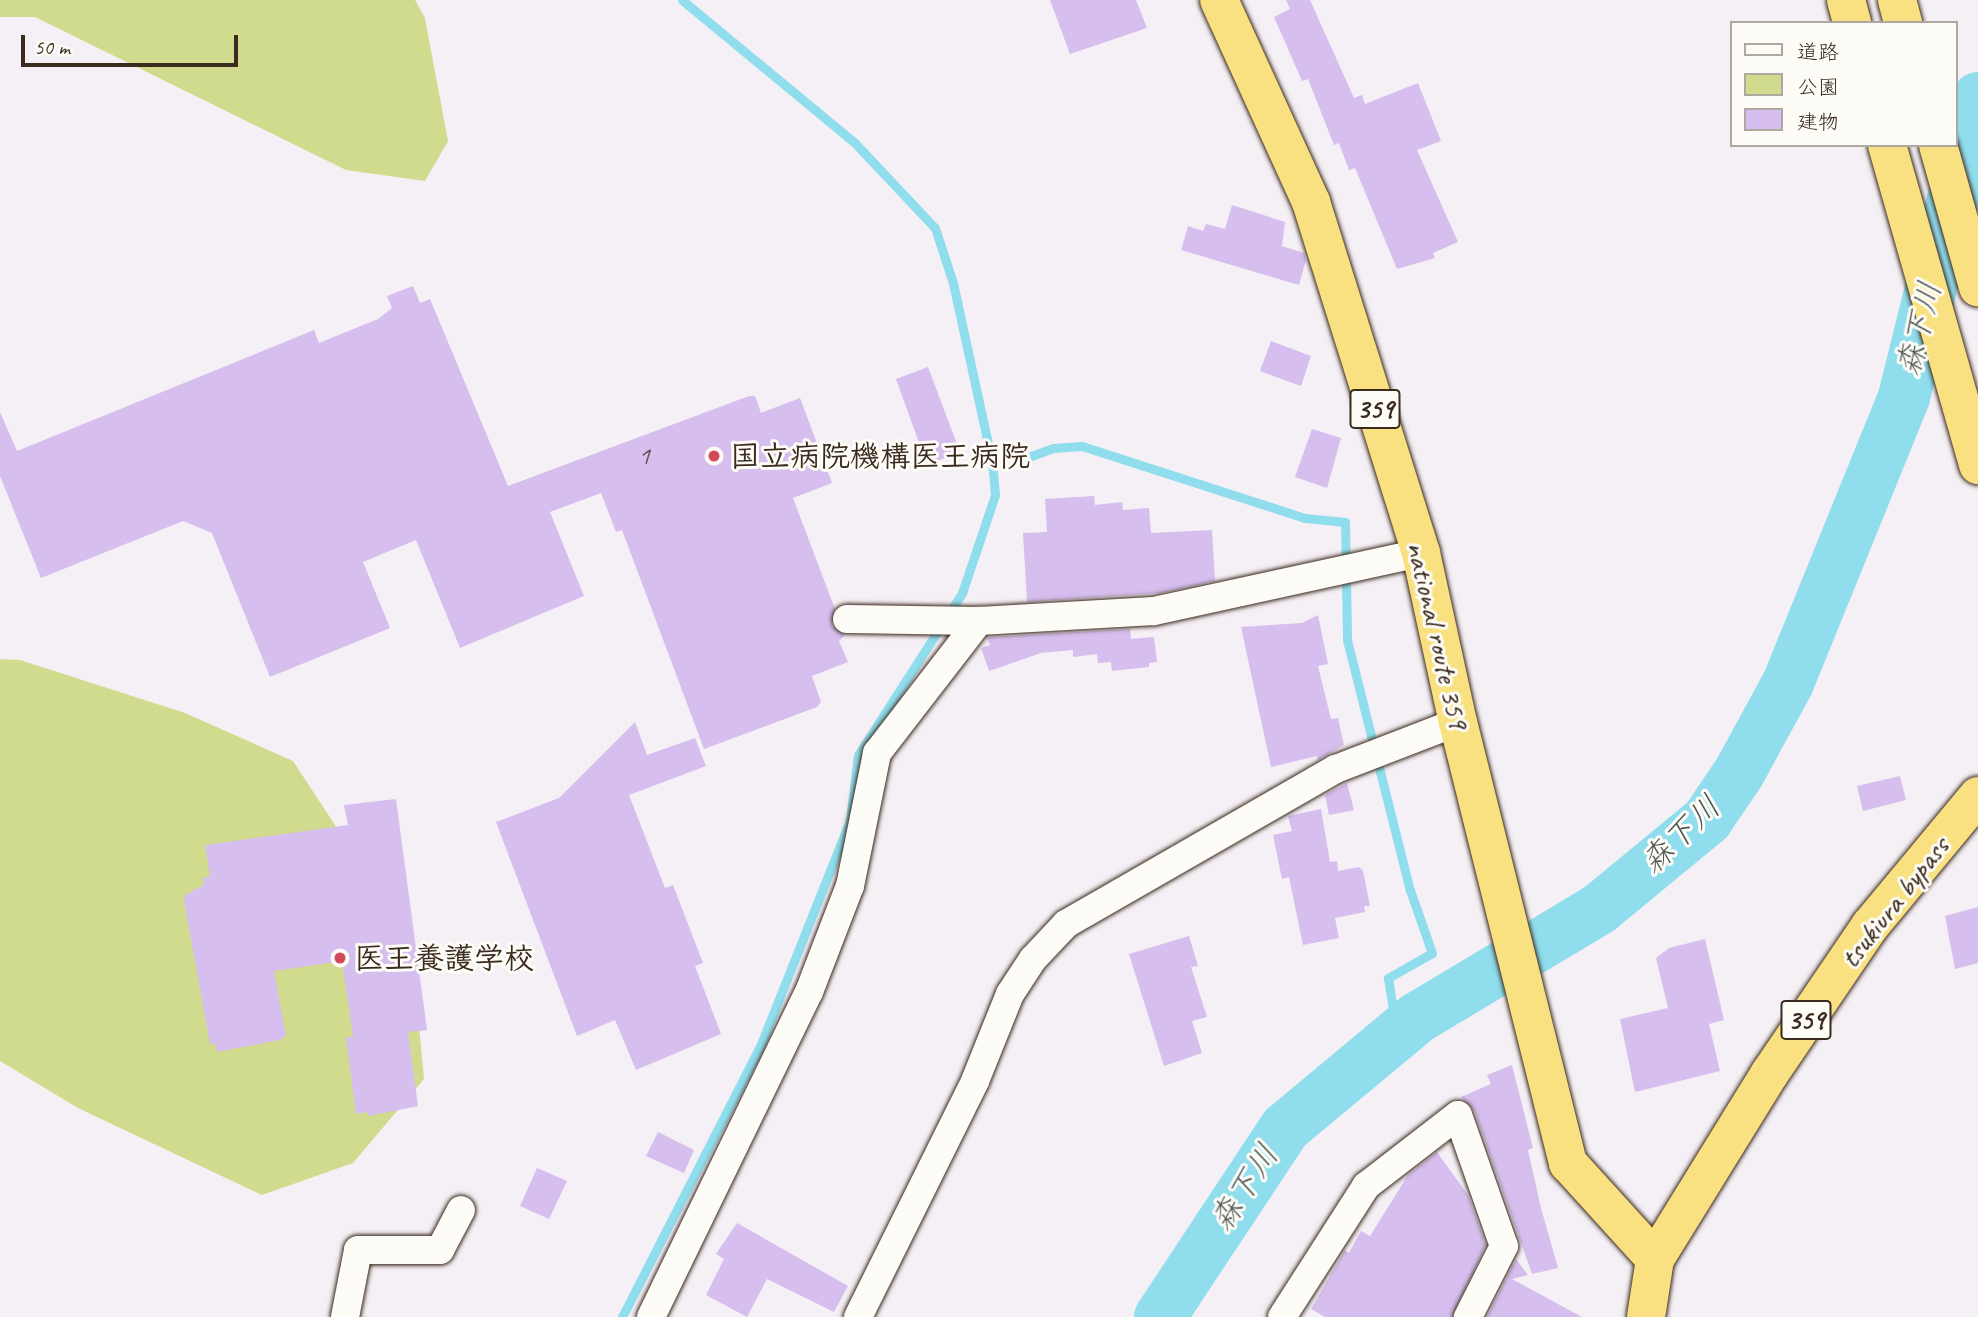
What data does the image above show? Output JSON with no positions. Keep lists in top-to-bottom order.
{
  "streets": {
    "highway": ["359", "national route 359", "tsukiura bypass"]
  },
  "crossings": [
    ["359", "national route 359"],
    ["359", "tsukiura bypass"],
    ["national route 359", "tsukiura bypass"]
  ],
  "water": ["森下川"],
  "places": ["国立病院機構医王病院", "医王養護学校"],
  "house_numbers": ["1"],
  "legend": ["道路", "公園", "建物"],
  "scale_bar": "50 m"
}
